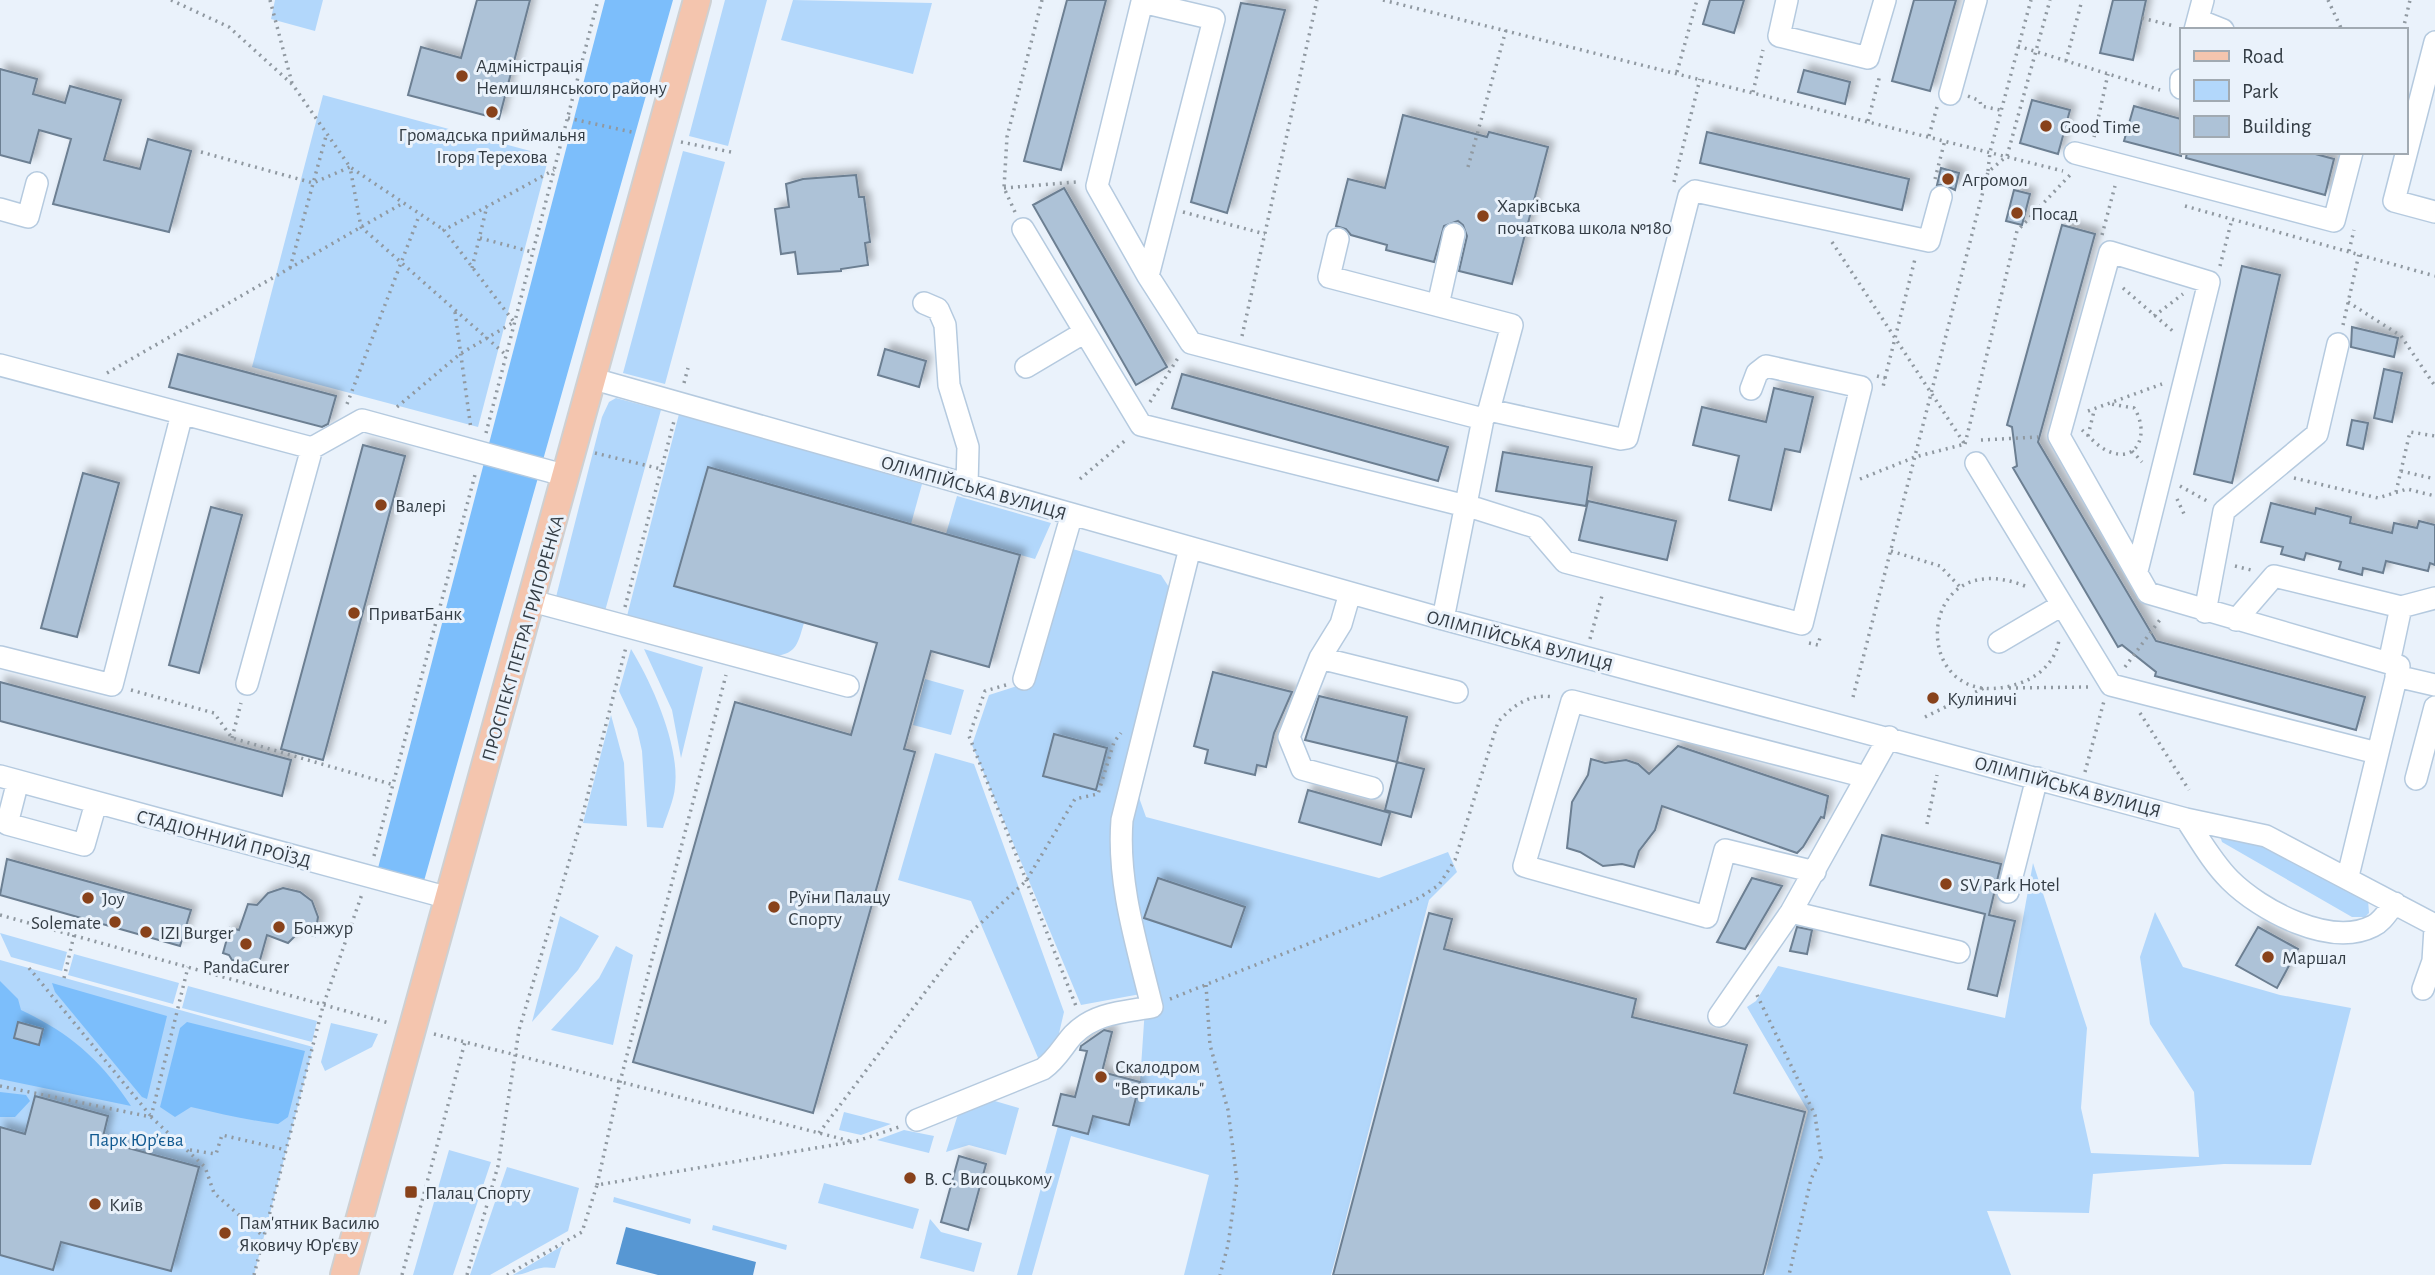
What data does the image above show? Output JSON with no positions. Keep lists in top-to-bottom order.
{
  "streets": {
    "main road": ["ПРОСПЕКТ ПЕТРА ГРИГОРЕНКА"],
    "street": ["ОЛІМПІЙСЬКА ВУЛИЦЯ", "СТАДІОННИЙ ПРОЇЗД"]
  },
  "crossings": [
    ["ОЛІМПІЙСЬКА ВУЛИЦЯ", "ПРОСПЕКТ ПЕТРА ГРИГОРЕНКА"],
    ["ПРОСПЕКТ ПЕТРА ГРИГОРЕНКА", "СТАДІОННИЙ ПРОЇЗД"]
  ],
  "parks": ["Парк Юр’єва"],
  "places": {
    "other": [
      "Адміністрація Немишлянського району",
      "Громадська приймальня Ігоря Терехова",
      "Good Time",
      "Агромол",
      "Посад",
      "Харківська початкова школа №180",
      "Валері",
      "ПриватБанк",
      "Кулиничі",
      "SV Park Hotel",
      "Joy",
      "Руїни Палацу Спорту",
      "Solemate",
      "Бонжур",
      "IZI Burger",
      "PandaCurer",
      "Маршал",
      "Скалодром \"Вертикаль\"",
      "В. С. Висоцькому",
      "Київ",
      "Пам'ятник Василю Яковичу Юр'єву"
    ],
    "transit": ["Палац Спорту"]
  },
  "legend": ["Road", "Park", "Building"]
}
